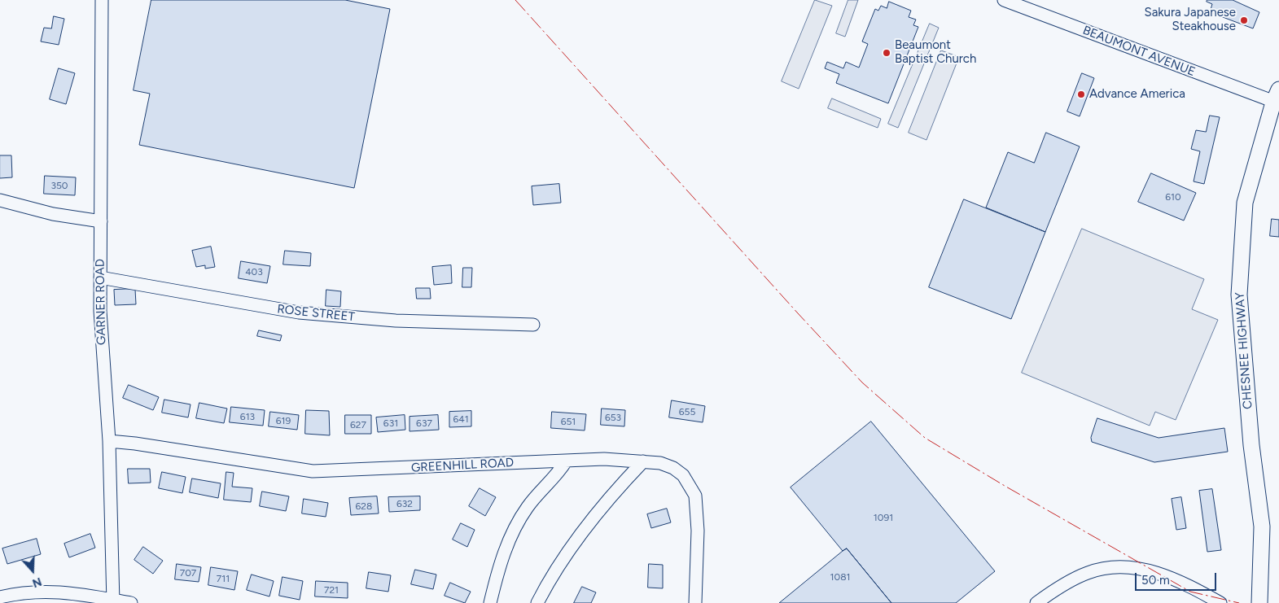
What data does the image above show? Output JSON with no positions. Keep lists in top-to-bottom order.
{
  "streets": {
    "main road": ["CHESNEE HIGHWAY"],
    "street": [
      "BEAUMONT AVENUE",
      "GARNER ROAD",
      "ROSE STREET",
      "GREENHILL ROAD"
    ]
  },
  "crossings": [
    ["BEAUMONT AVENUE", "CHESNEE HIGHWAY"],
    ["GARNER ROAD", "ROSE STREET"],
    ["GARNER ROAD", "GREENHILL ROAD"]
  ],
  "places": ["Sakura Japanese Steakhouse", "Beaumont Baptist Church", "Advance America"],
  "house_numbers": [
    "350",
    "610",
    "403",
    "655",
    "613",
    "653",
    "641",
    "619",
    "651",
    "631",
    "637",
    "627",
    "632",
    "628",
    "1091",
    "707",
    "1081",
    "711",
    "721"
  ],
  "scale_bar": "50 m",
  "north": "bottom"
}
